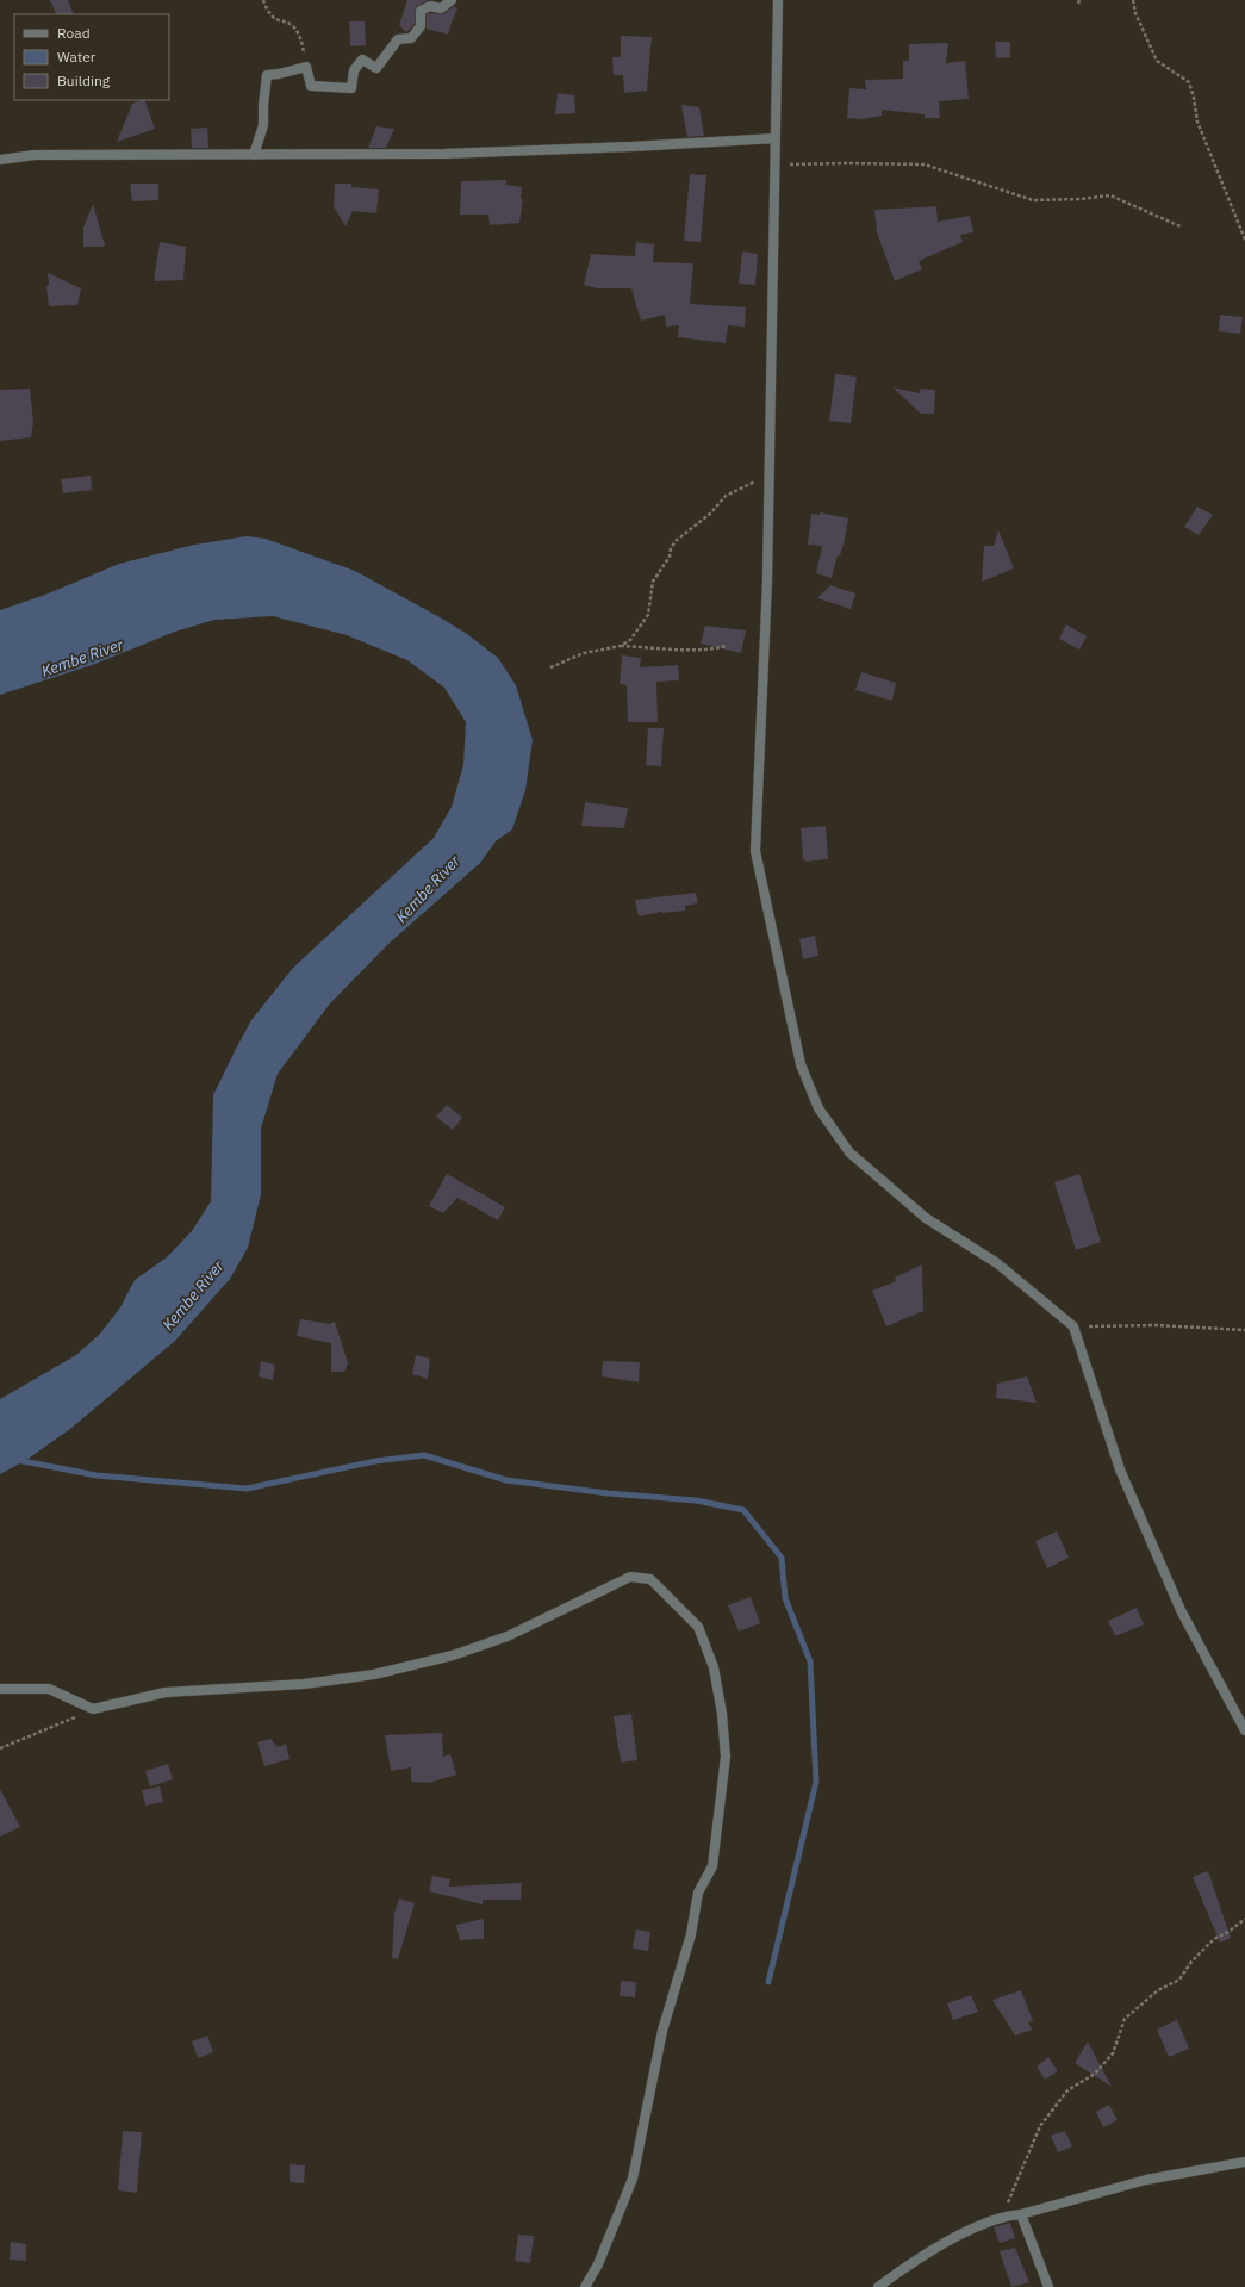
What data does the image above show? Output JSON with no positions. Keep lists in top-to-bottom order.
{
  "water": ["Kembe River"],
  "legend": ["Road", "Water", "Building"]
}
